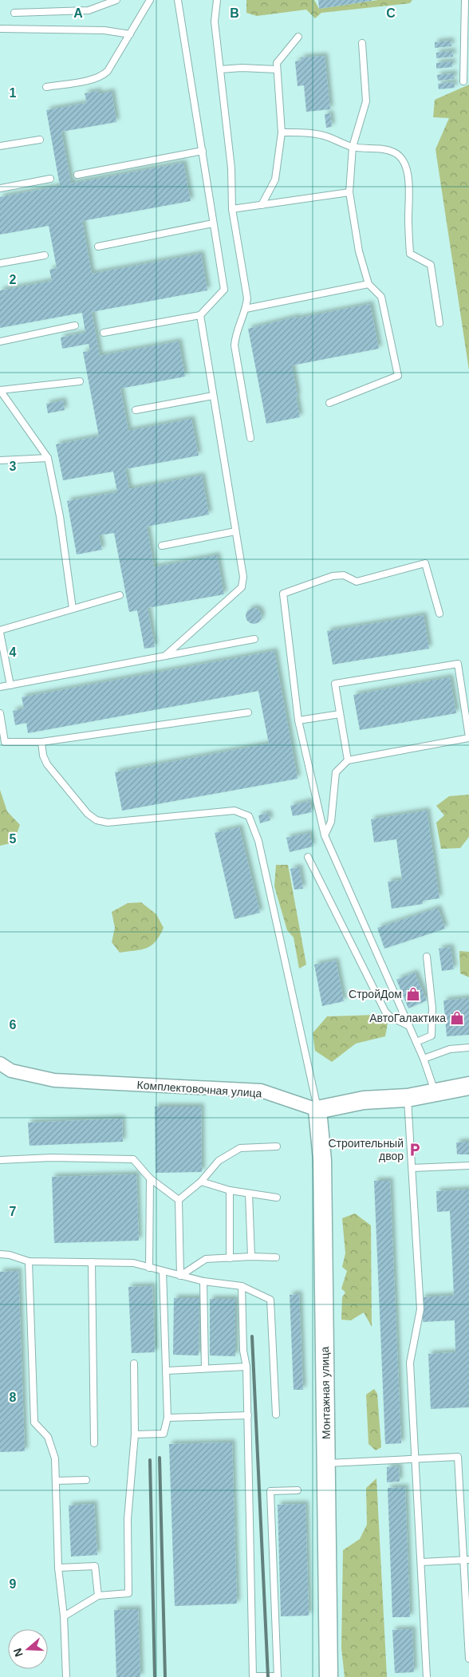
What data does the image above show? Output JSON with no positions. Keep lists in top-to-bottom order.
{
  "streets": {
    "street": ["Комплектовочная улица", "Монтажная улица"]
  },
  "crossings": [
    ["Комплектовочная улица", "Монтажная улица"]
  ],
  "places": {
    "shop": ["СтройДом", "АвтоГалактика"],
    "parking": ["Строительный двор"]
  },
  "north": "left",
  "grid": {
    "columns": ["A", "B", "C"],
    "rows": [
      "1",
      "2",
      "3",
      "4",
      "5",
      "6",
      "7",
      "8",
      "9"
    ]
  }
}
